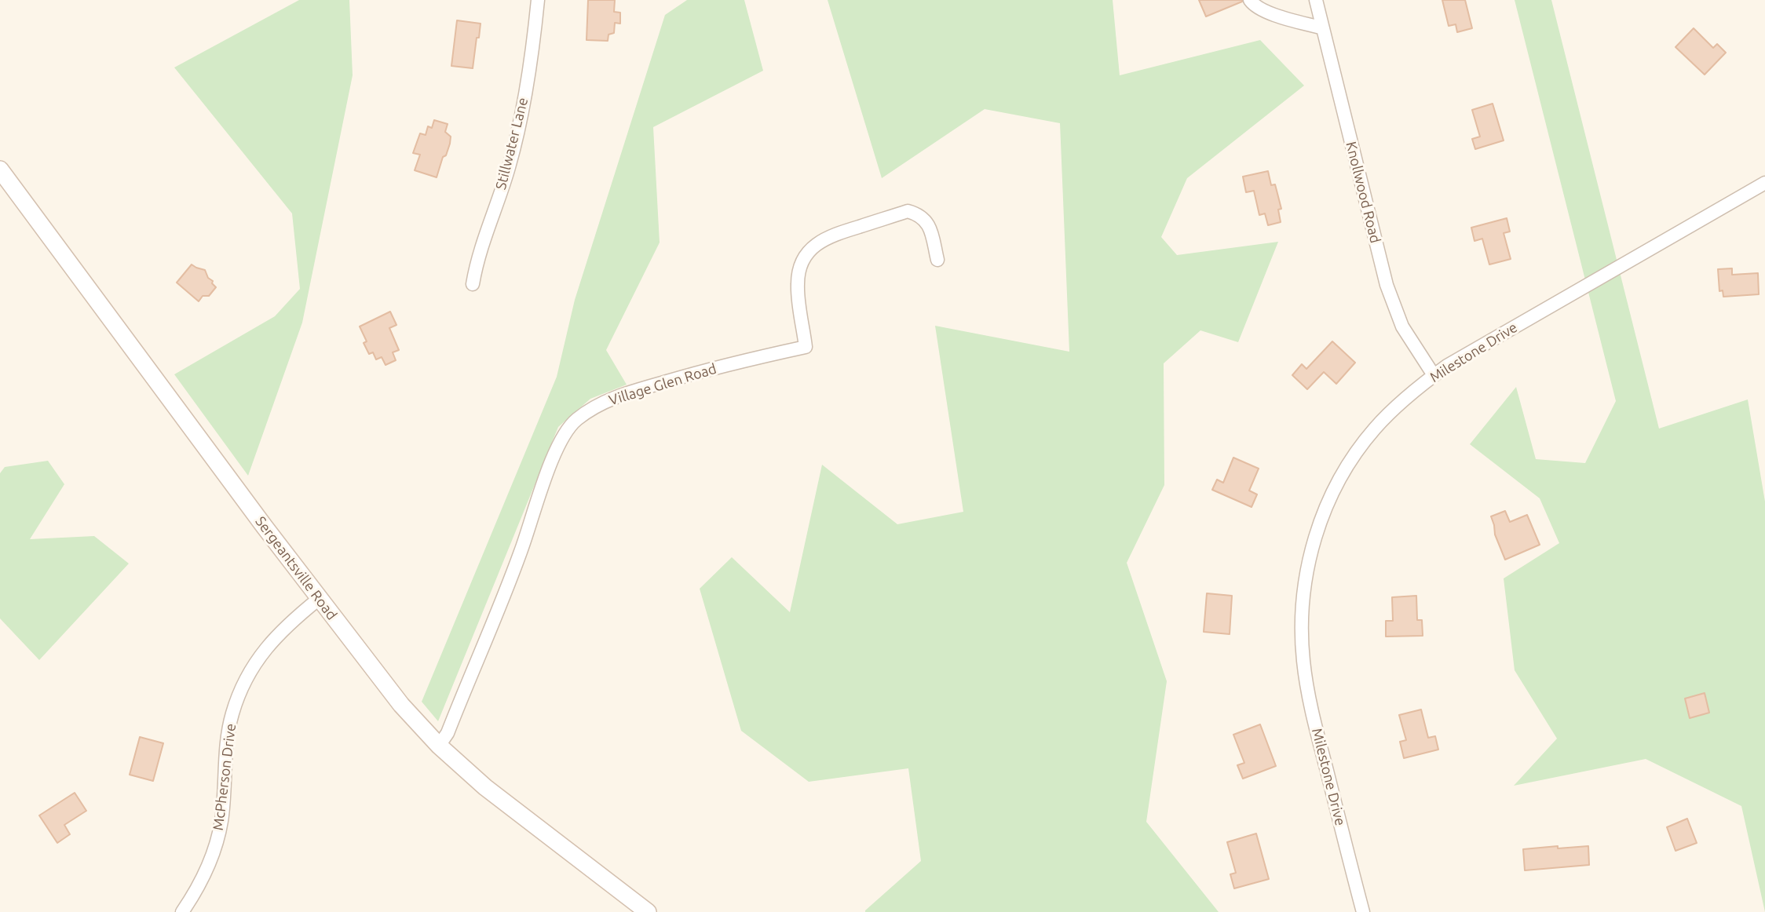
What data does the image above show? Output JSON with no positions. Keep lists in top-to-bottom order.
{
  "streets": {
    "main road": ["Sergeantsville Road"],
    "street": [
      "Stillwater Lane",
      "Knollwood Road",
      "Milestone Drive",
      "Village Glen Road",
      "McPherson Drive"
    ]
  },
  "crossings": [
    ["Knollwood Road", "Milestone Drive"],
    ["Village Glen Road", "Sergeantsville Road"],
    ["Sergeantsville Road", "McPherson Drive"]
  ]
}
